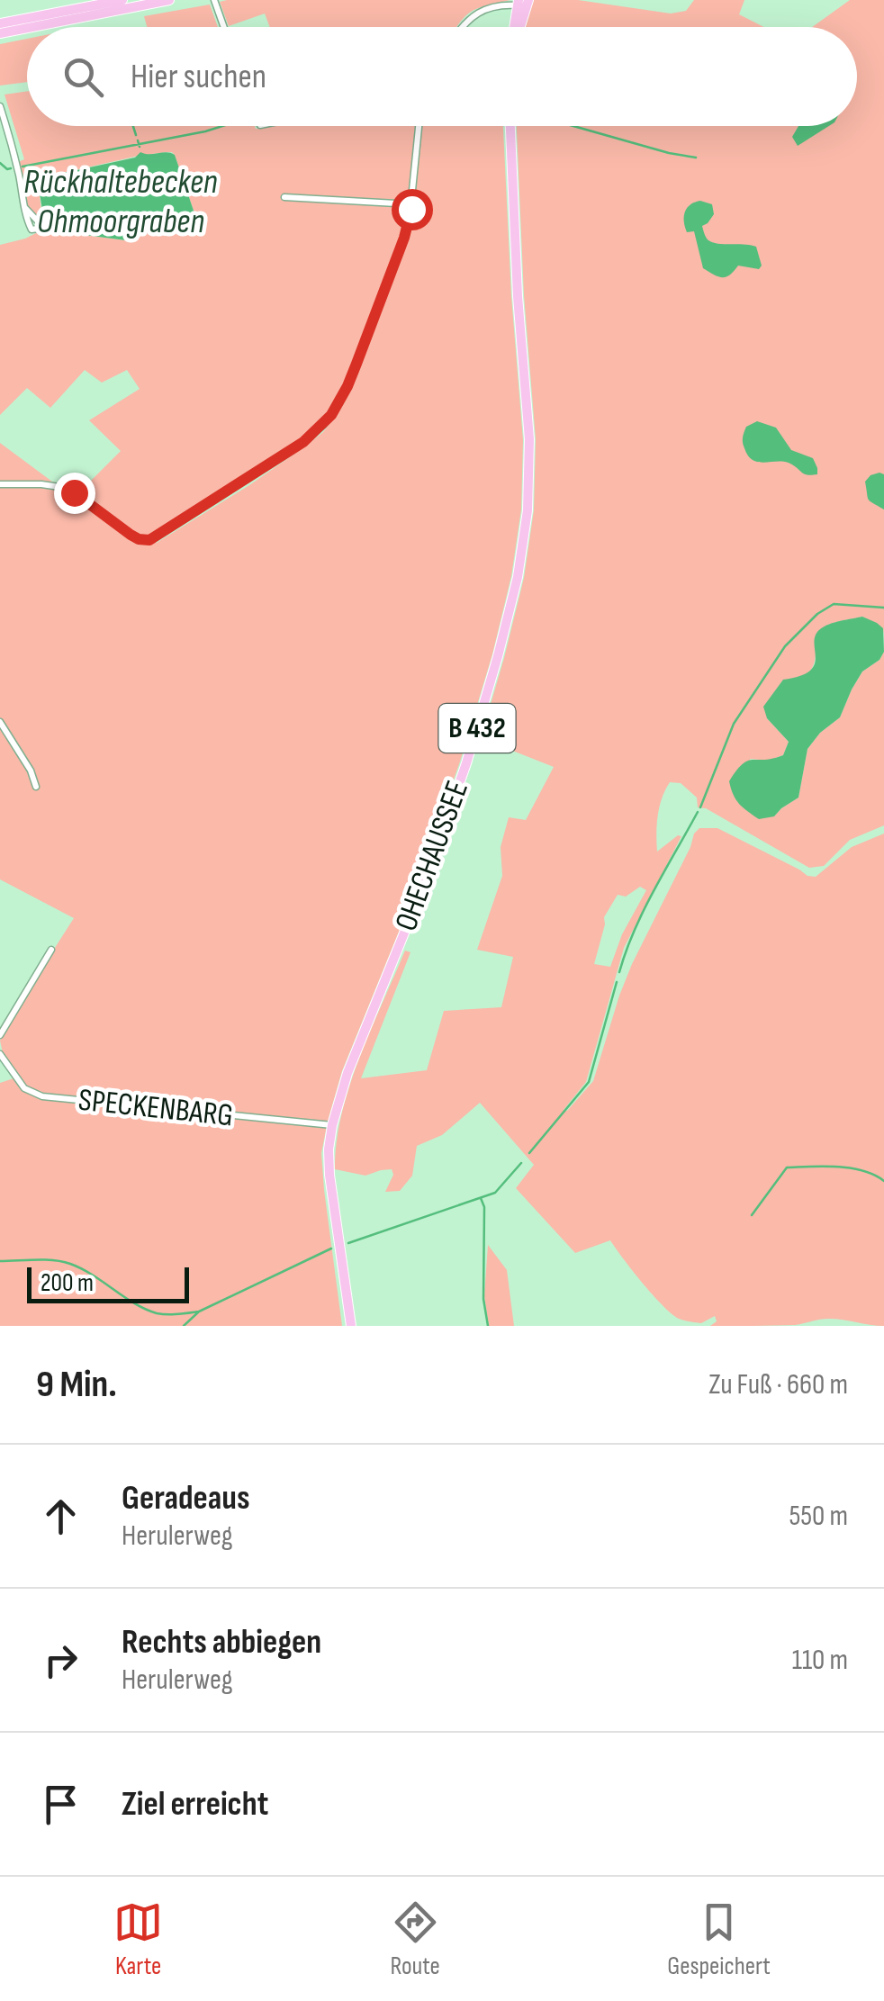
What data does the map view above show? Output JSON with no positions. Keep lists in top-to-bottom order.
{
  "streets": {
    "main road": ["B 432", "OHECHAUSSEE"],
    "street": ["SPECKENBARG"]
  },
  "crossings": [
    ["OHECHAUSSEE", "SPECKENBARG"]
  ],
  "water": ["Rückhaltebecken Ohmoorgraben"],
  "scale_bar": "200 m",
  "page": {
    "search": "Hier suchen",
    "scale": "200 m",
    "heading": ["9 Min.", "Zu Fuß · 660 m"],
    "list": [
      ["Geradeaus", "Herulerweg", "550 m"],
      ["Rechts abbiegen", "Herulerweg", "110 m"],
      "Ziel erreicht"
    ],
    "nav": ["Karte", "Route", "Gespeichert"]
  }
}
